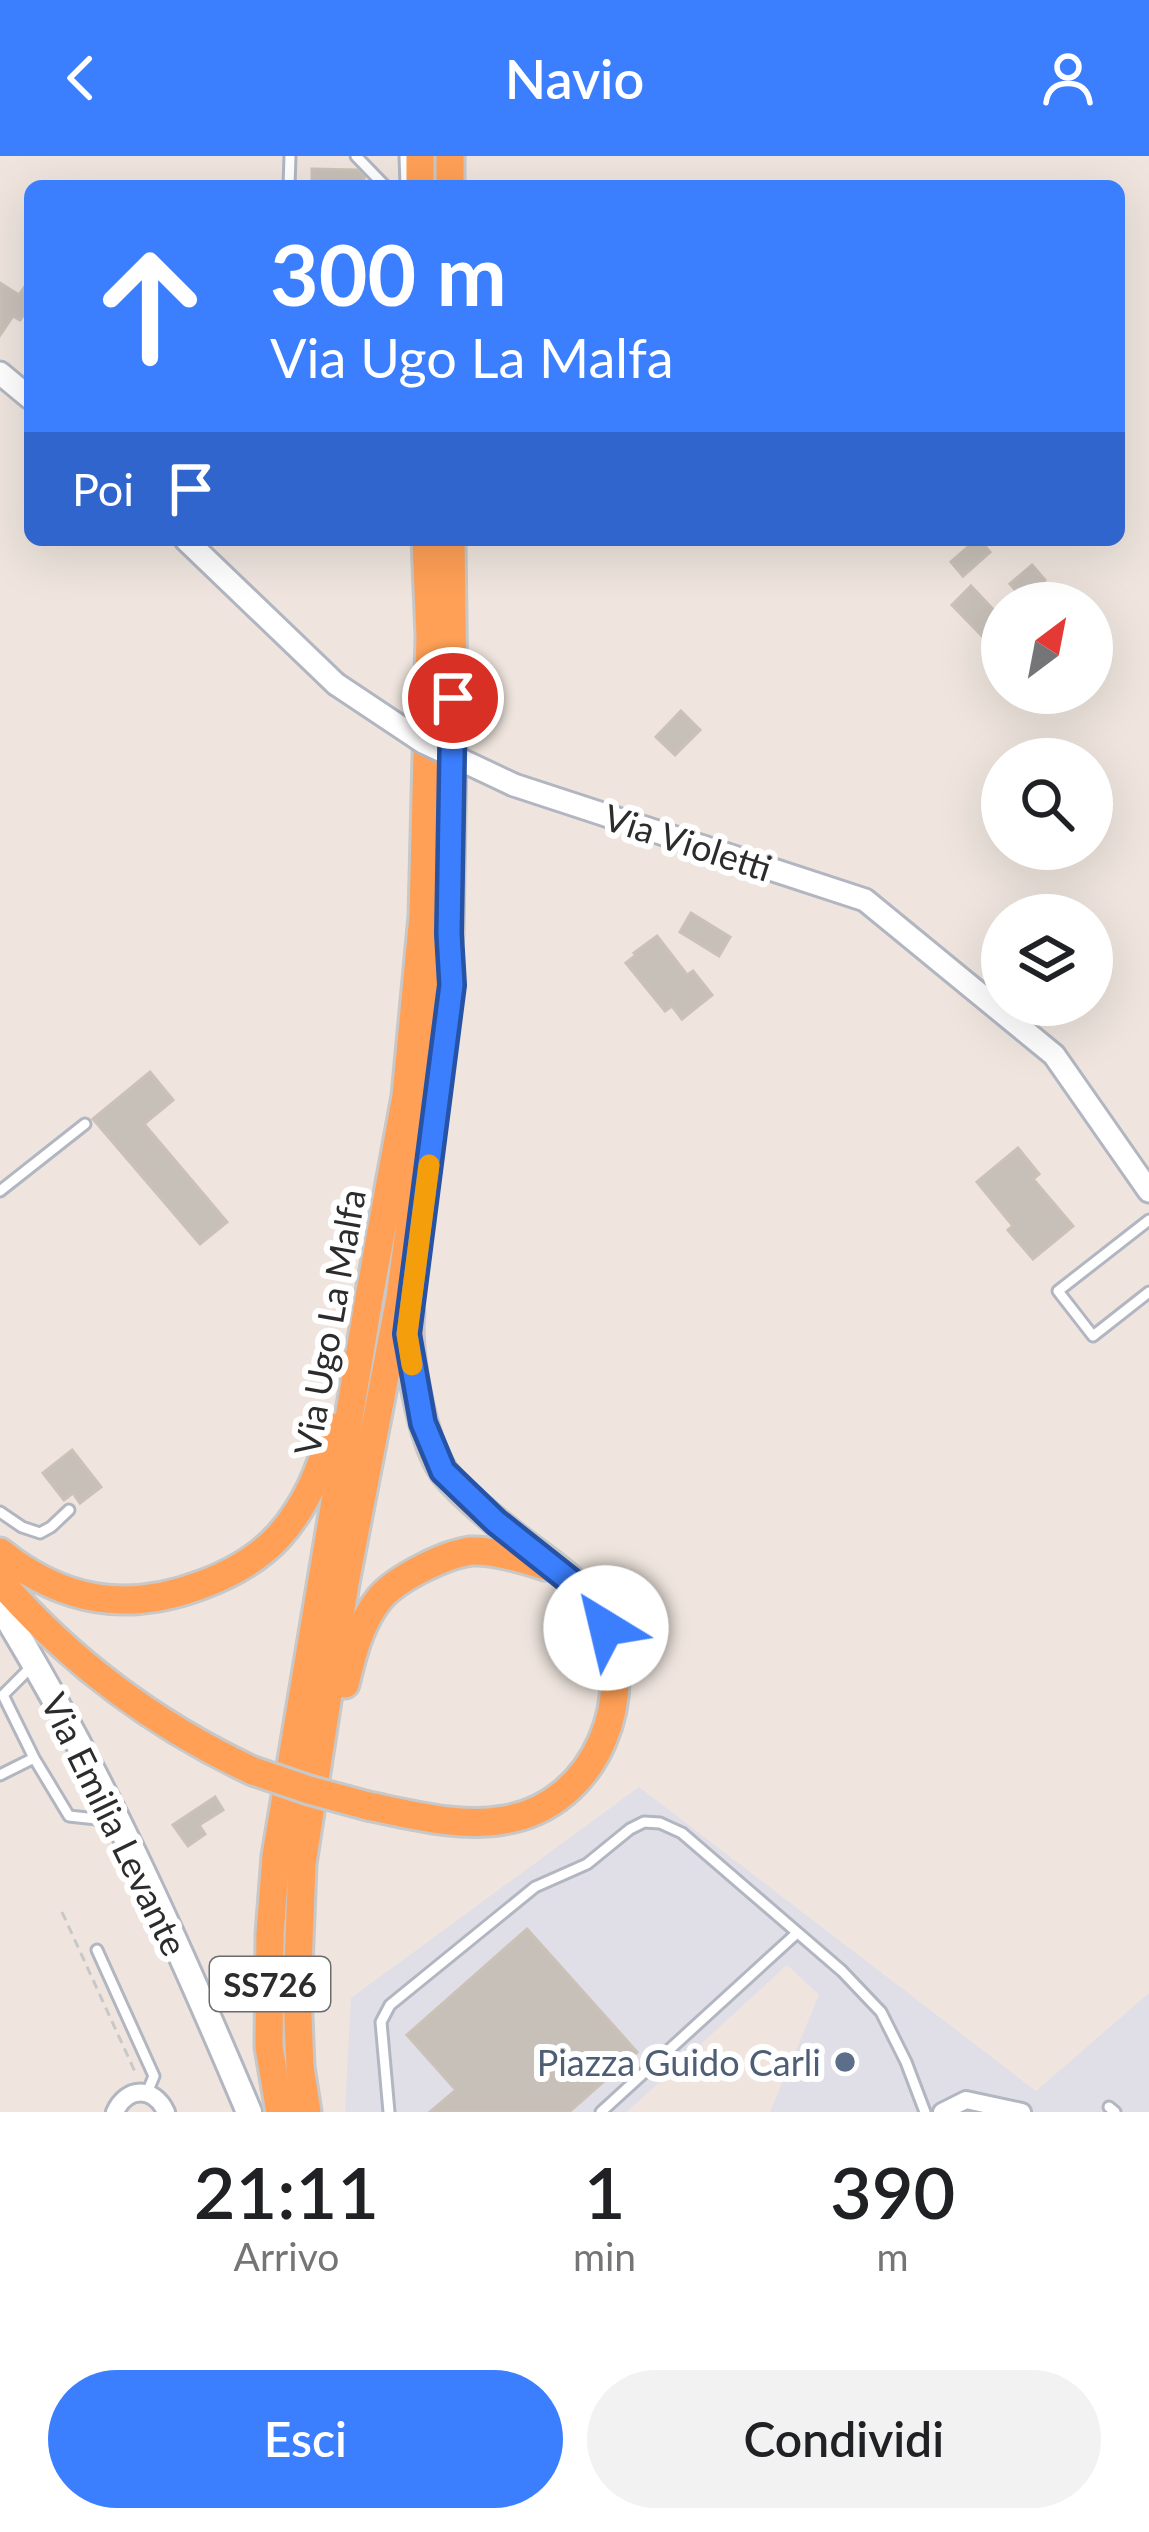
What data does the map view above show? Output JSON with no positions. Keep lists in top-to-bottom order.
{
  "streets": {
    "highway": ["Via Ugo La Malfa", "SS726"],
    "main road": ["Via Emilia Levante"],
    "street": ["Via Violetti"]
  },
  "places": ["Piazza Guido Carli"],
  "north": "top right",
  "page": {
    "header": "Navio",
    "turn": ["300 m", "Via Ugo La Malfa"],
    "then": "Poi",
    "eta": [
      "21:11",
      "Arrivo",
      "1",
      "min",
      "390",
      "m"
    ],
    "buttons": ["Esci", "Condividi"]
  }
}
